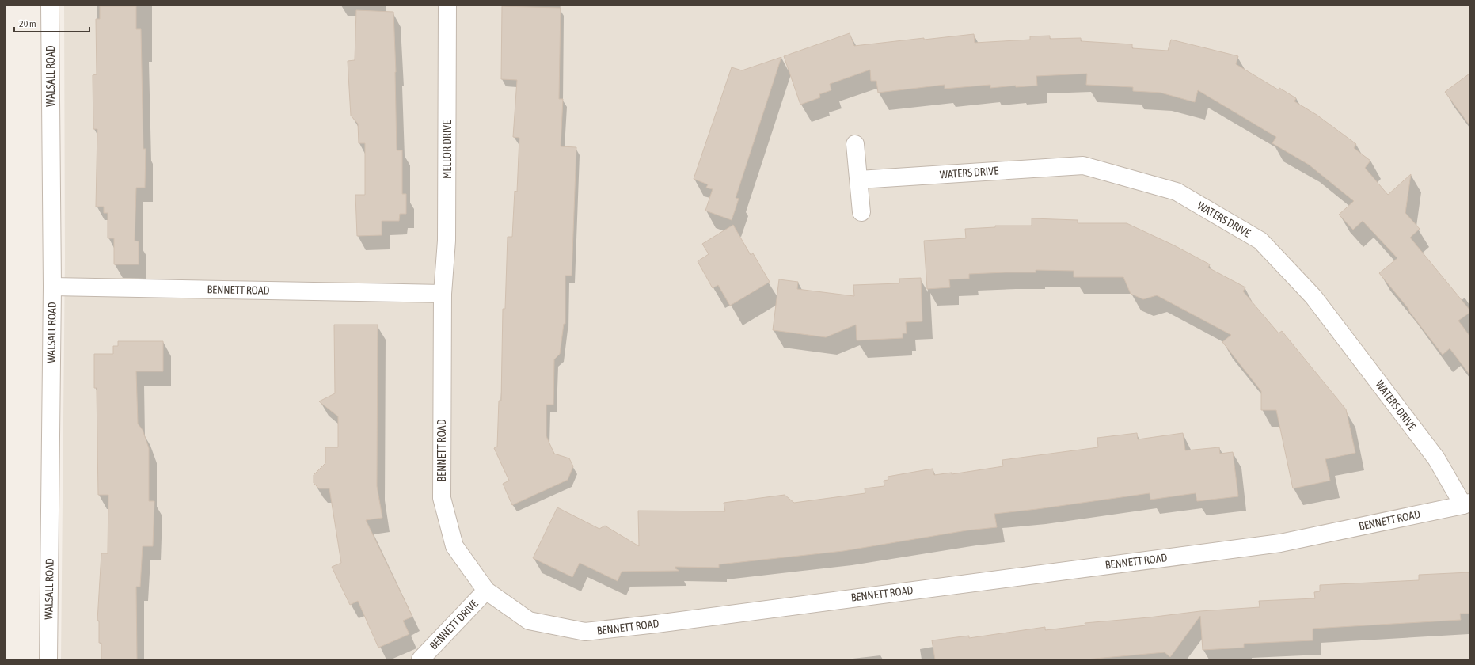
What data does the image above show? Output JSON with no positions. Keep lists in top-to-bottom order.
{
  "streets": {
    "street": [
      "WALSALL ROAD",
      "MELLOR DRIVE",
      "WATERS DRIVE",
      "BENNETT ROAD",
      "BENNETT DRIVE"
    ]
  },
  "crossings": [
    ["WALSALL ROAD", "BENNETT ROAD"],
    ["MELLOR DRIVE", "BENNETT ROAD"],
    ["WATERS DRIVE", "BENNETT ROAD"],
    ["BENNETT ROAD", "BENNETT DRIVE"]
  ],
  "scale_bar": "20 m"
}
